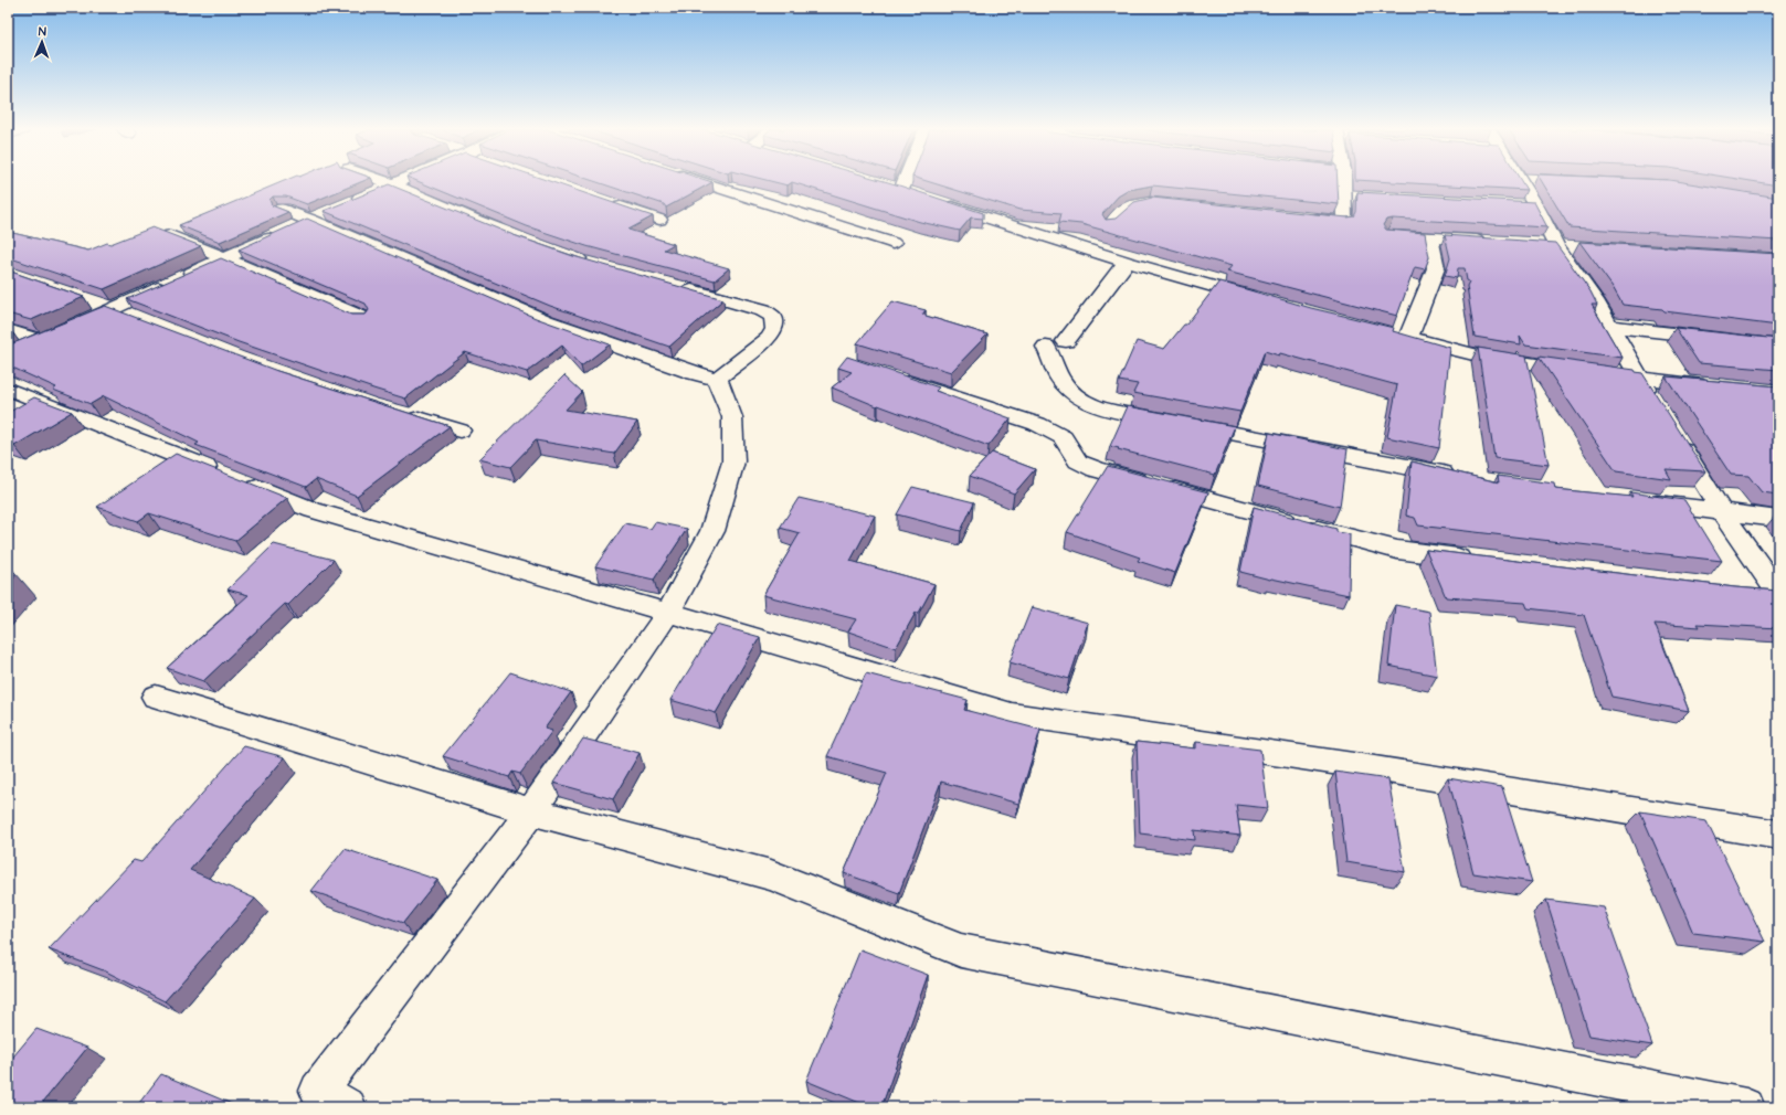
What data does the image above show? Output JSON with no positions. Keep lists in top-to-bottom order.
{
  "north": "top"
}
